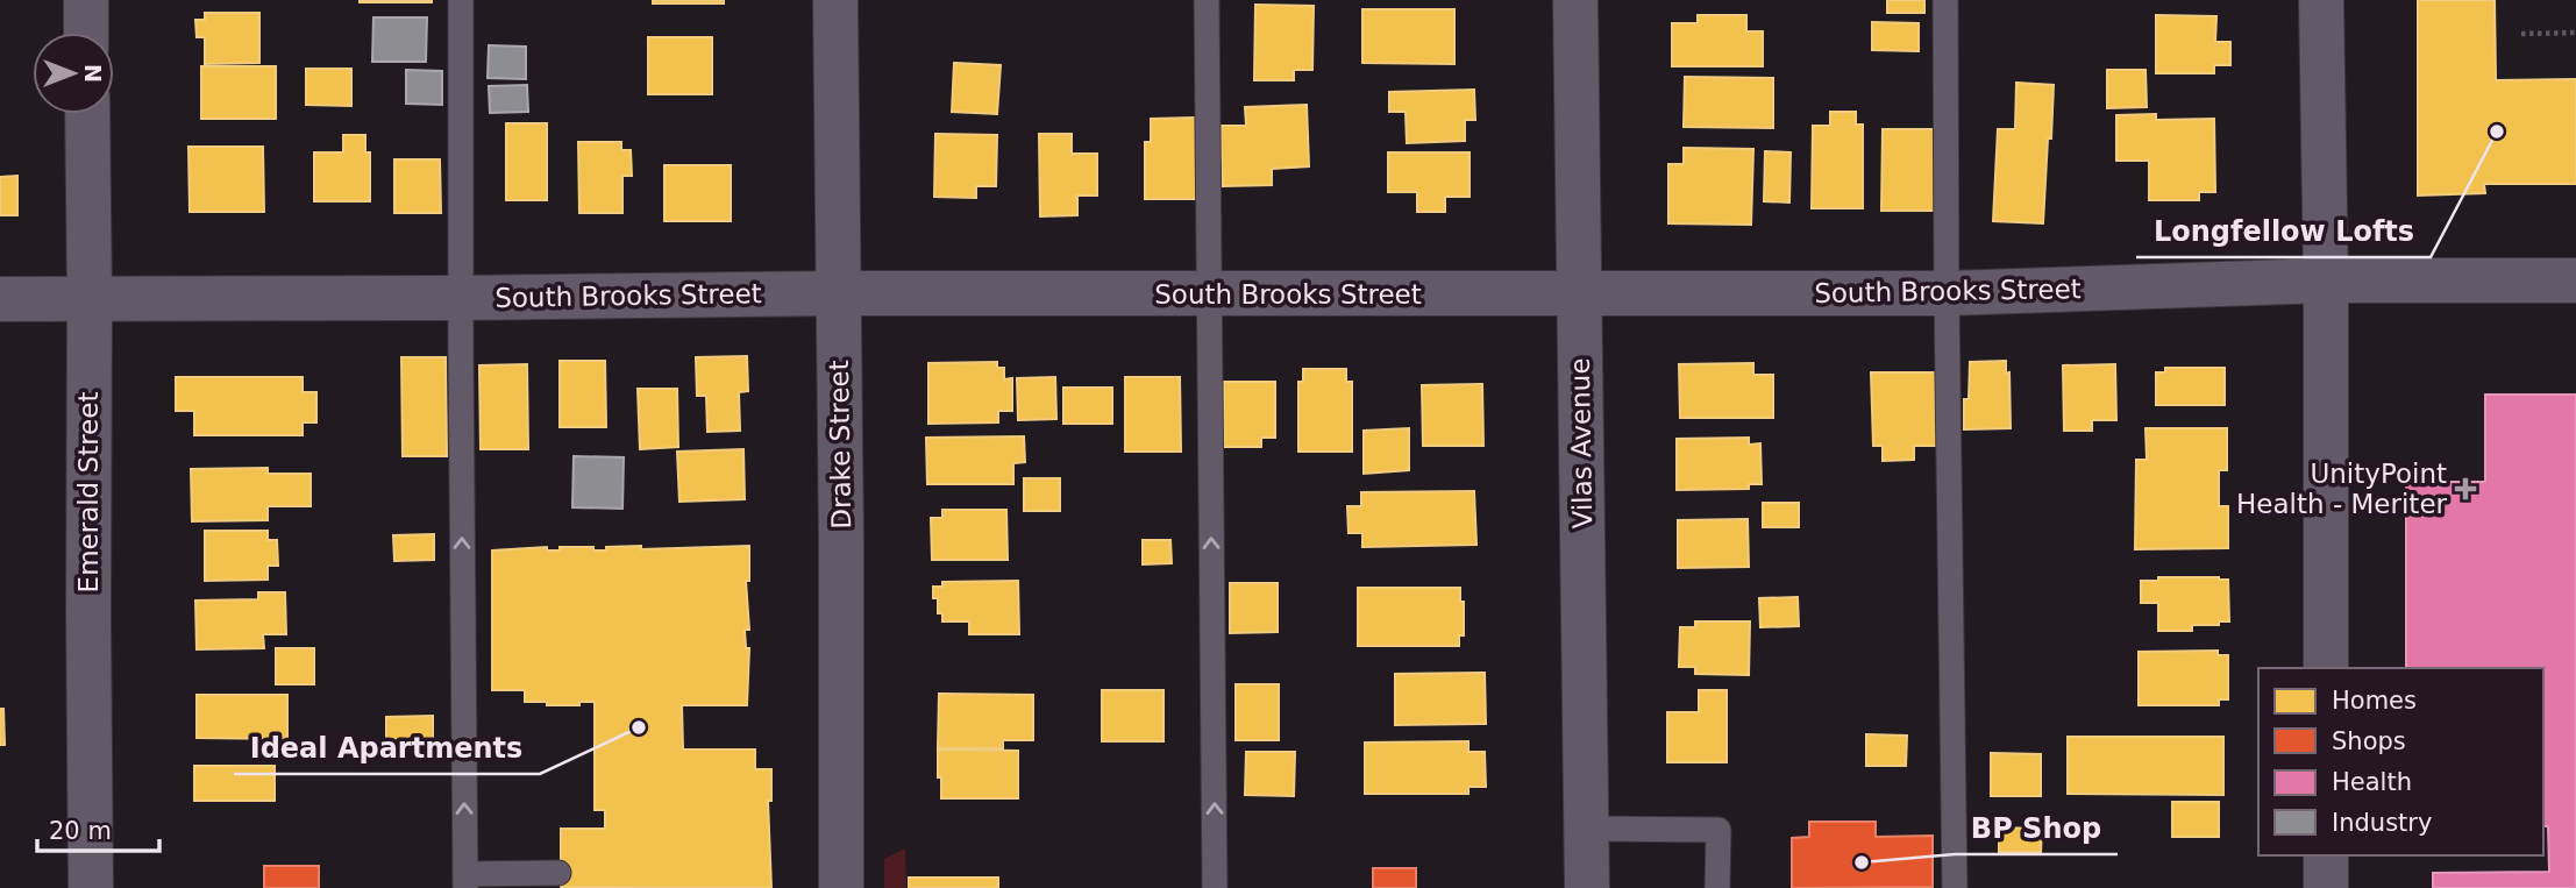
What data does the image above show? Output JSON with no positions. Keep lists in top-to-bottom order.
{
  "streets": {
    "street": [
      "South Brooks Street",
      "Vilas Avenue",
      "Drake Street",
      "Emerald Street"
    ]
  },
  "crossings": [
    ["South Brooks Street", "Vilas Avenue"],
    ["South Brooks Street", "Drake Street"],
    ["South Brooks Street", "Emerald Street"]
  ],
  "places": {
    "other": ["Longfellow Lofts", "Ideal Apartments", "BP Shop"],
    "health": ["UnityPoint Health - Meriter"]
  },
  "legend": [
    "Homes",
    "Shops",
    "Health",
    "Industry"
  ],
  "scale_bar": "20 m",
  "north": "right"
}
